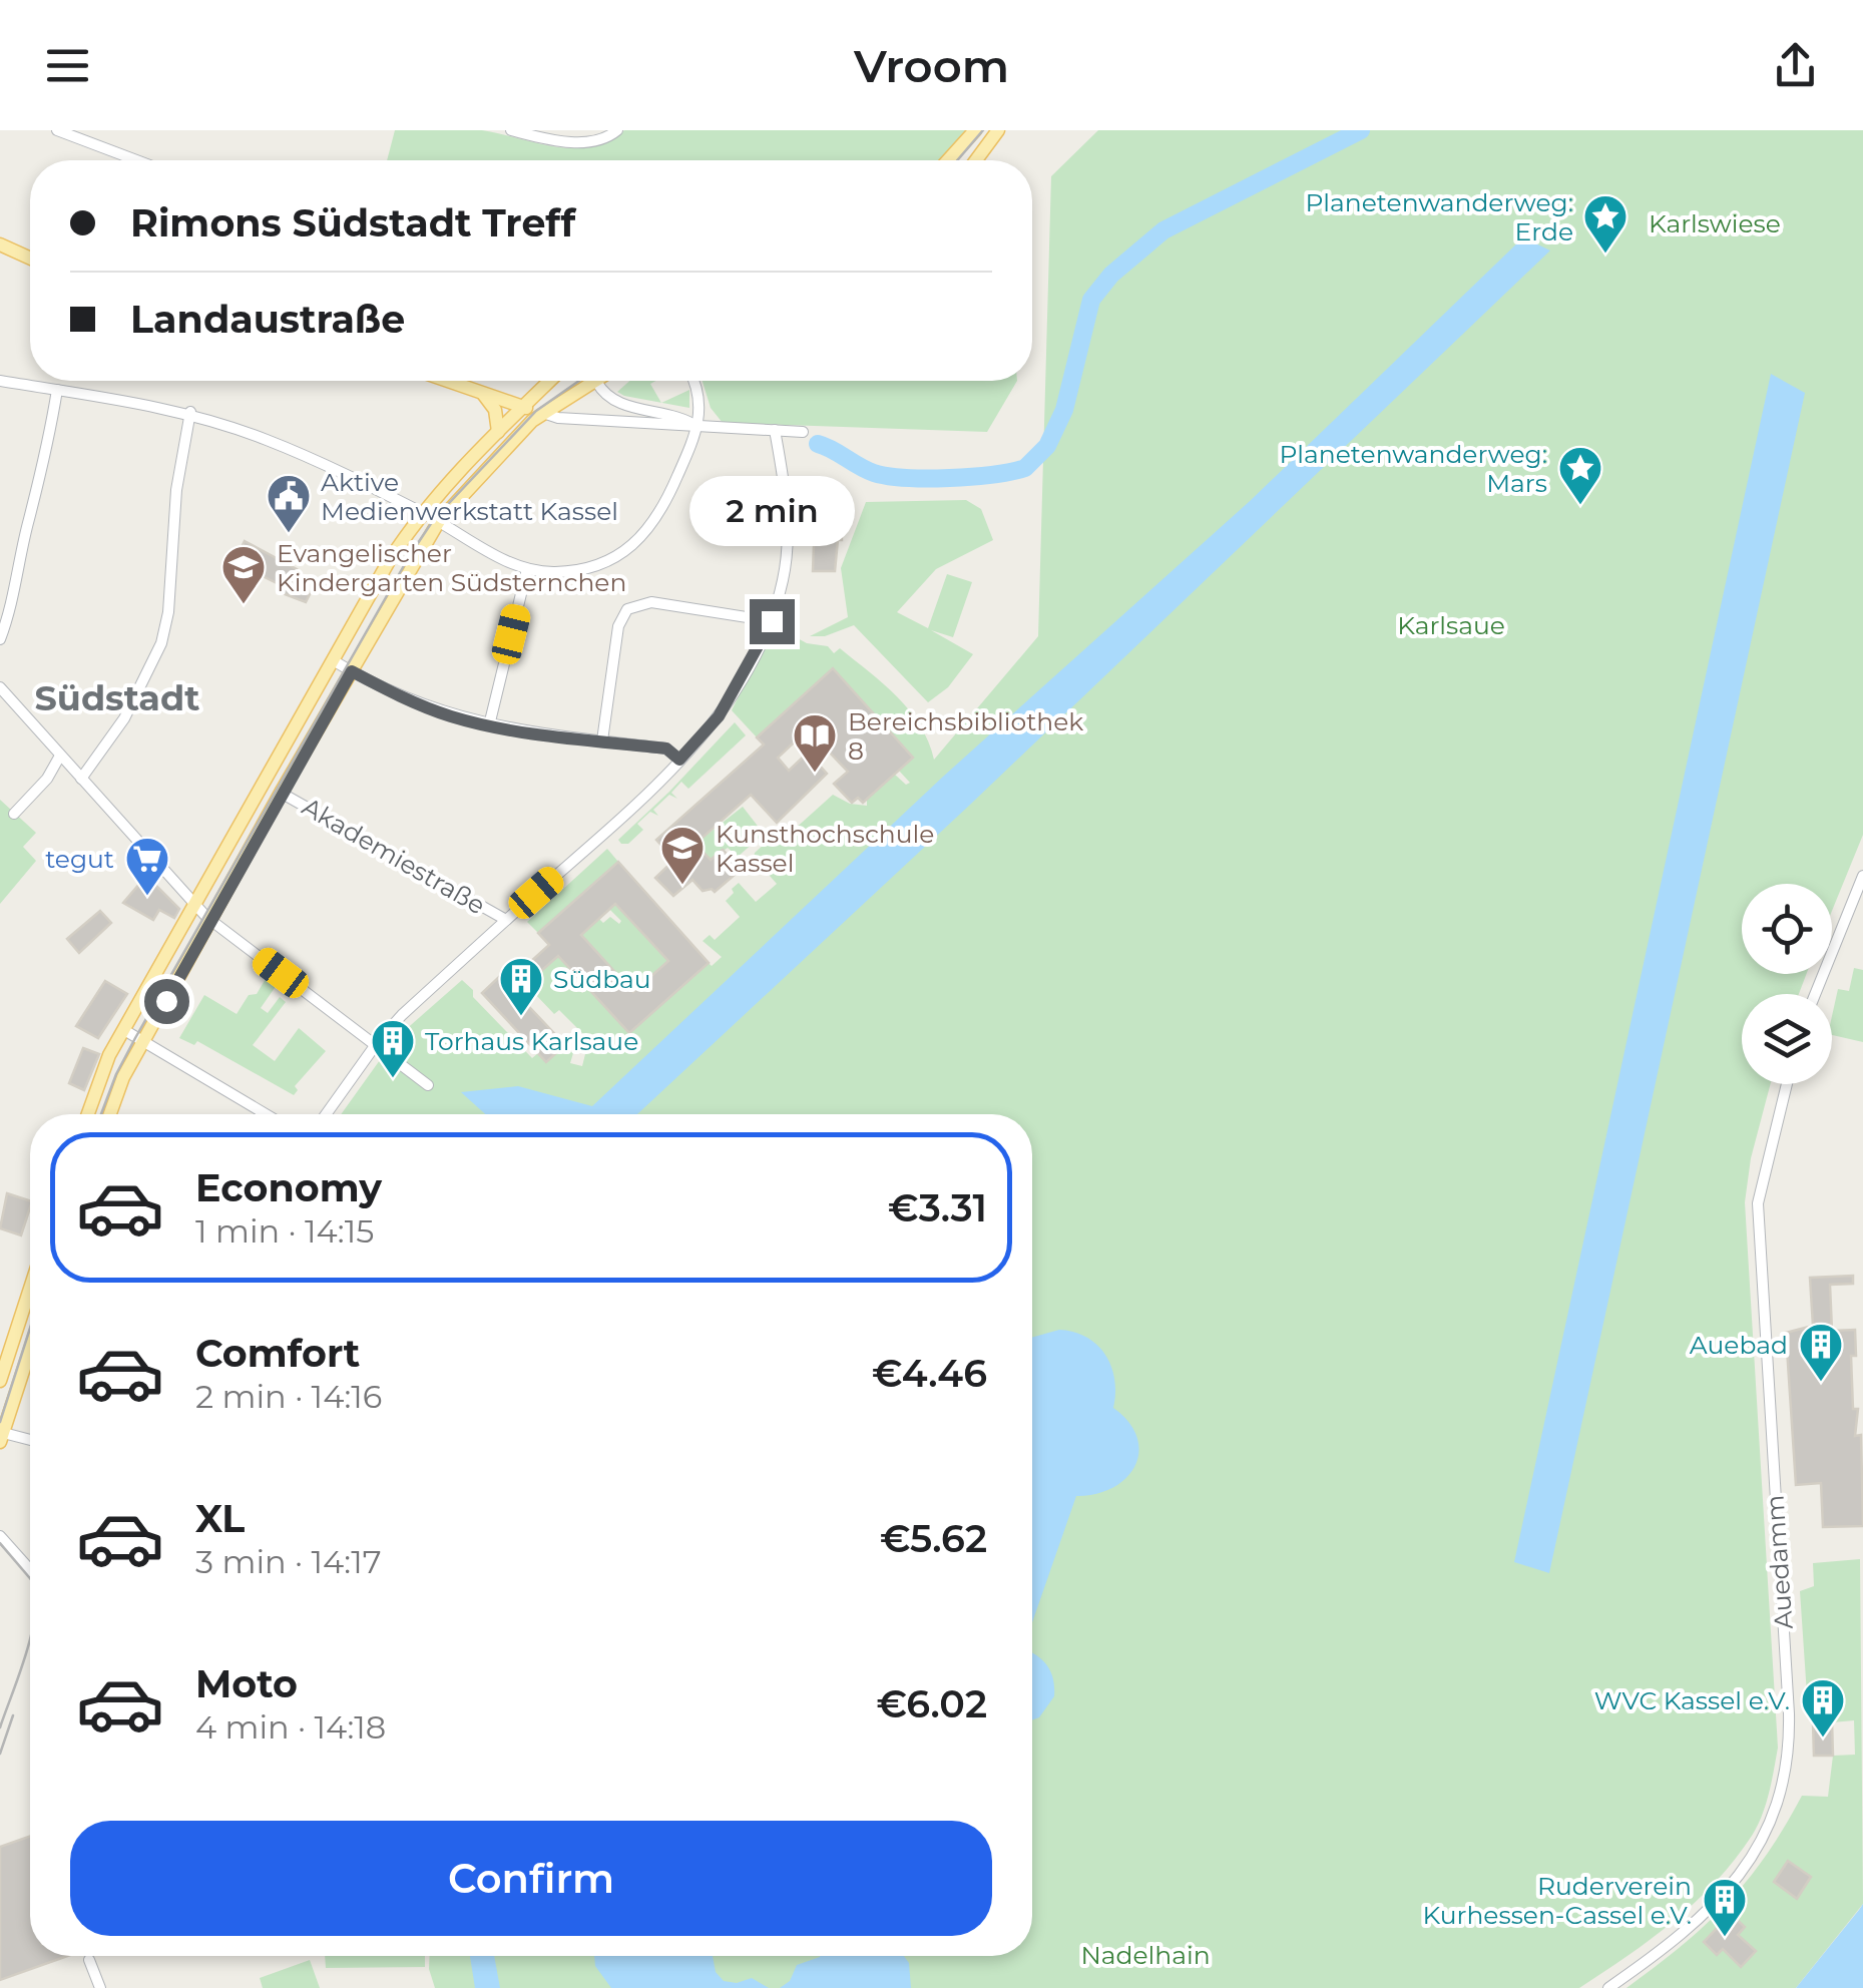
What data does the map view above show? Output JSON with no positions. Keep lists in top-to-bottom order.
{
  "streets": {
    "street": ["Akademiestraße", "Auedamm"]
  },
  "districts": ["Südstadt"],
  "parks": ["Karlswiese", "Karlsaue", "Nadelhain"],
  "places": {
    "place": ["Planetenwanderweg: Erde", "Planetenwanderweg: Mars"],
    "public building": ["Aktive Medienwerkstatt Kassel"],
    "school or university": ["Evangelischer Kindergarten Südsternchen", "Kunsthochschule Kassel"],
    "library": ["Bereichsbibliothek 8"],
    "supermarket": ["tegut"],
    "building": [
      "Südbau",
      "Torhaus Karlsaue",
      "Auebad",
      "WVC Kassel e.V.",
      "Ruderverein Kurhessen-Cassel e.V."
    ]
  },
  "page": {
    "header": "Vroom",
    "banner": ["Rimons Südstadt Treff", "Landaustraße"],
    "bubble": "2 min",
    "list": [
      {
        "name": "Economy",
        "note": "1 min · 14:15",
        "value": "€3.31"
      },
      {
        "name": "Comfort",
        "note": "2 min · 14:16",
        "value": "€4.46"
      },
      {
        "name": "XL",
        "note": "3 min · 14:17",
        "value": "€5.62"
      },
      {
        "name": "Moto",
        "note": "4 min · 14:18",
        "value": "€6.02"
      }
    ],
    "buttons": "Confirm"
  }
}
